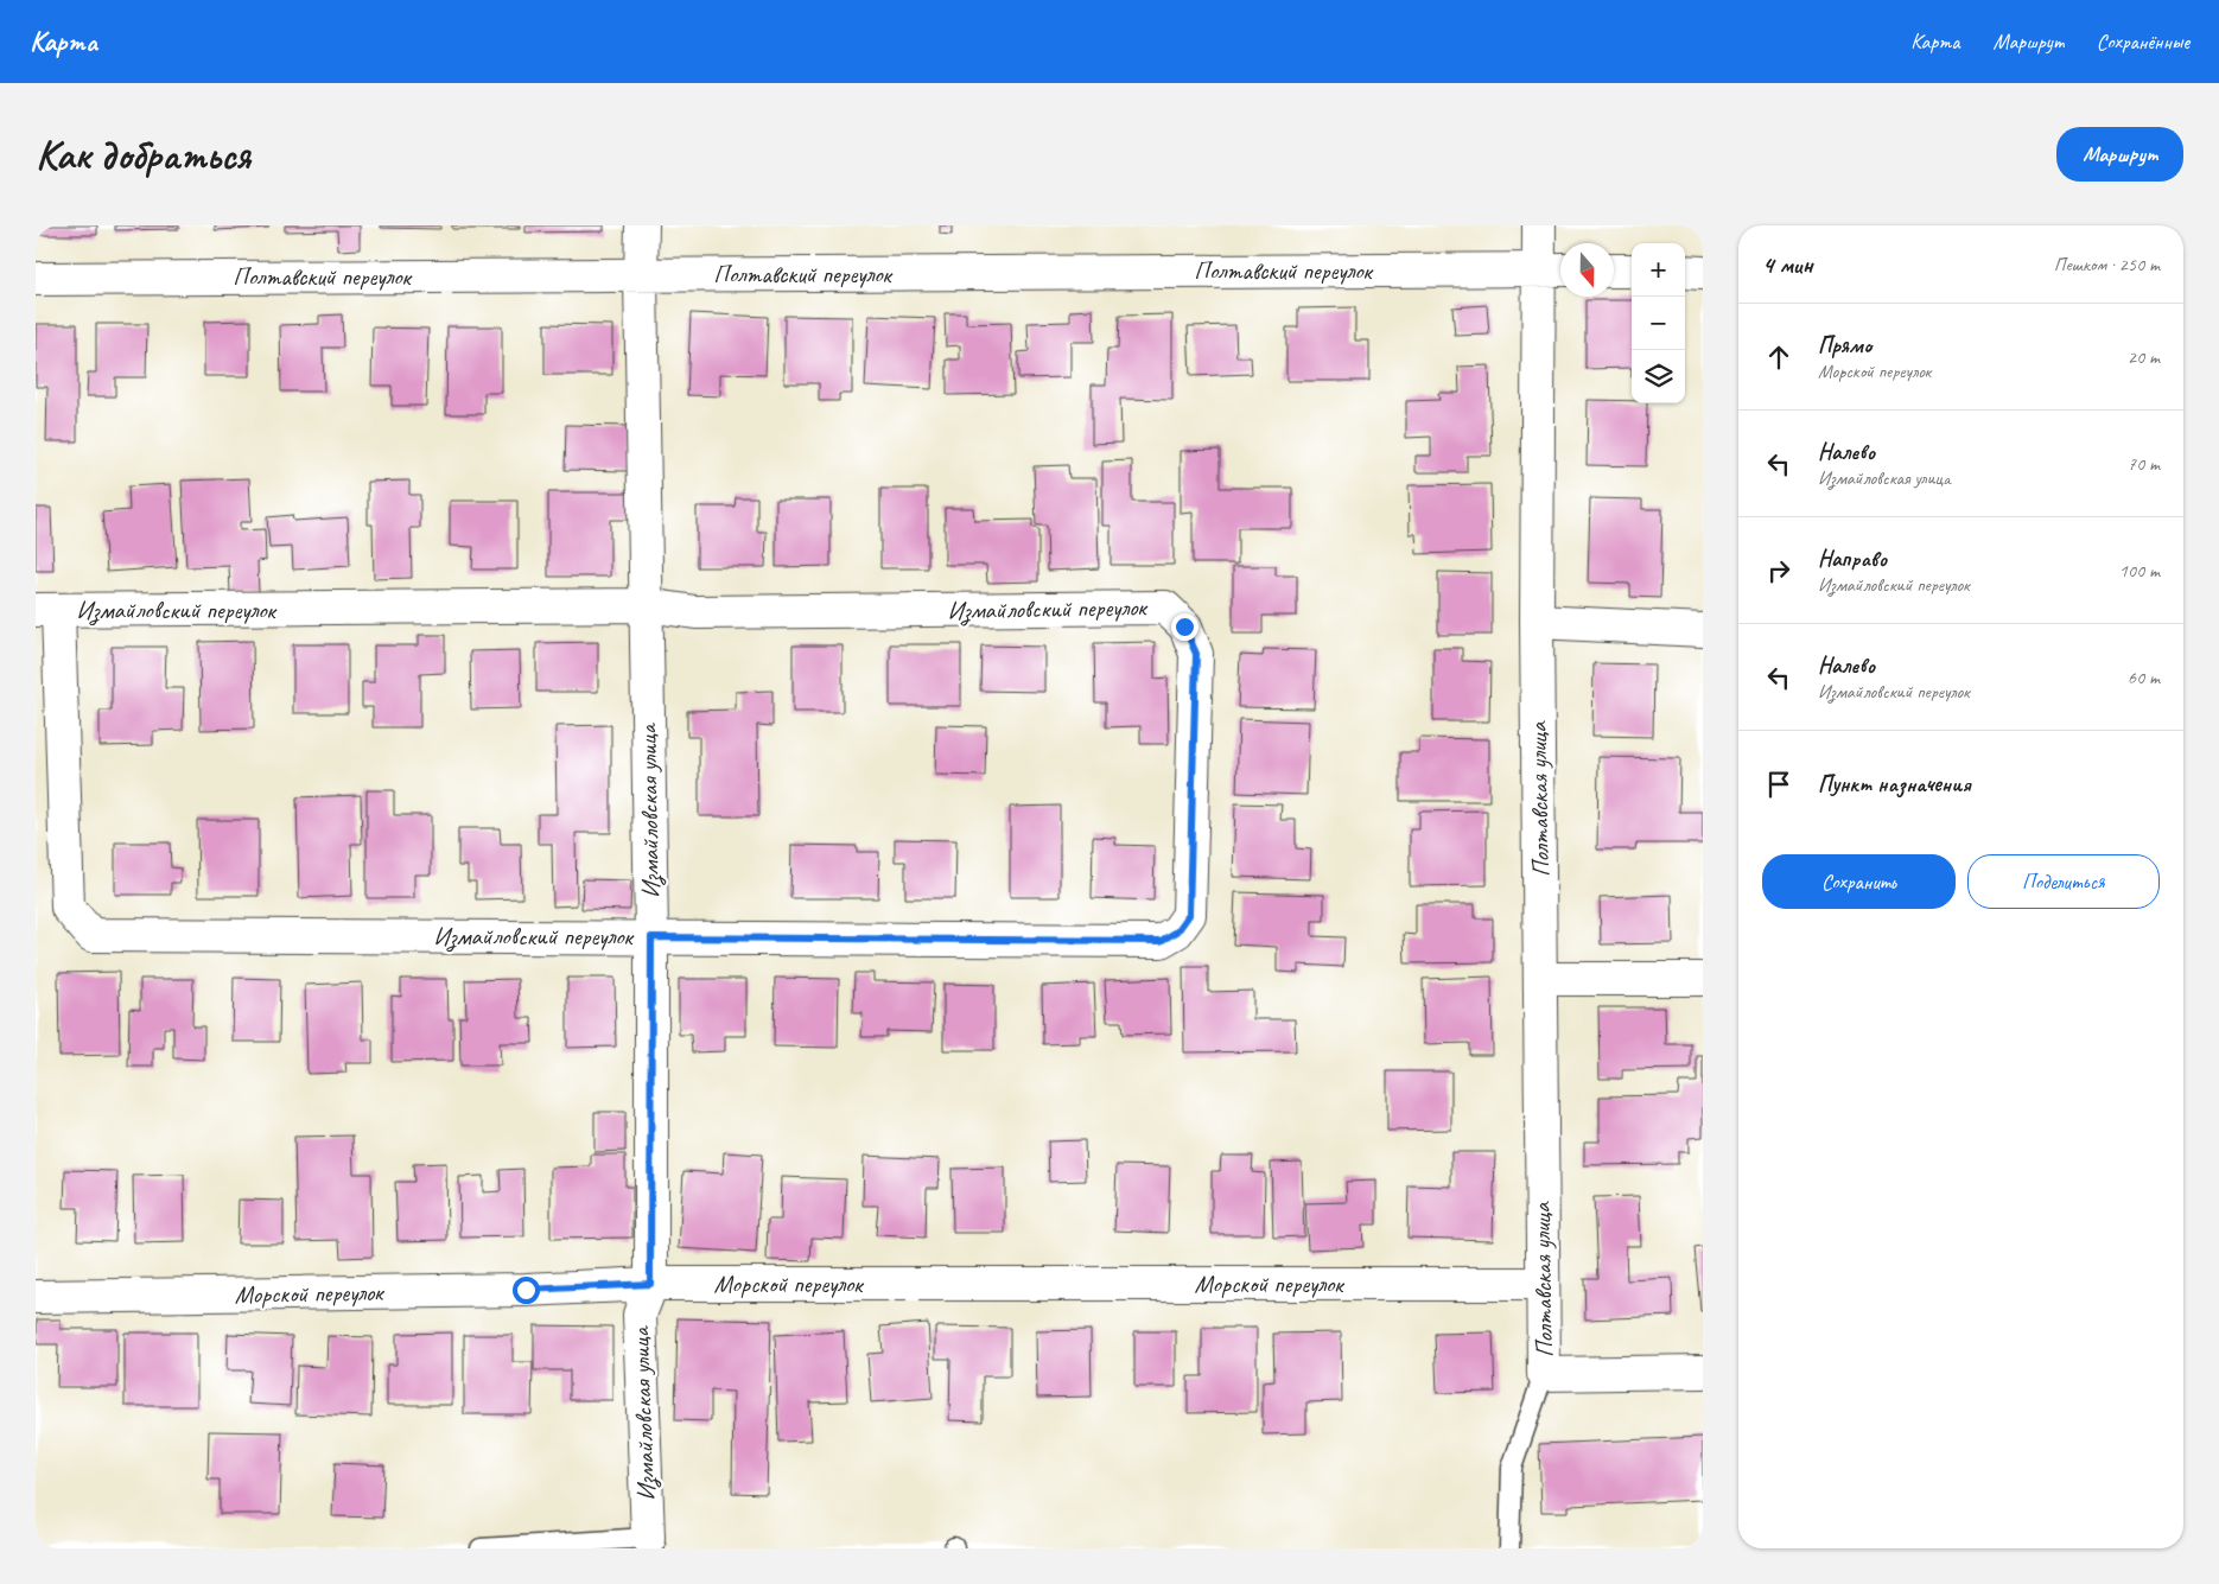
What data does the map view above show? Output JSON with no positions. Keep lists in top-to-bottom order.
{
  "streets": {
    "street": [
      "Полтавский переулок",
      "Измайловский переулок",
      "Полтавская улица",
      "Измайловская улица",
      "Морской переулок"
    ]
  },
  "crossings": [
    ["Полтавский переулок", "Полтавская улица"],
    ["Полтавский переулок", "Измайловская улица"],
    ["Измайловский переулок", "Измайловская улица"],
    ["Полтавская улица", "Морской переулок"],
    ["Измайловская улица", "Морской переулок"]
  ],
  "north": "bottom",
  "page": {
    "header": "Карта",
    "nav": ["Карта", "Маршрут", "Сохранённые"],
    "buttons": [
      "Маршрут",
      ["Сохранить", "Поделиться"]
    ],
    "title": "Как добраться",
    "heading": ["4 мин", "Пешком · 250 m"],
    "map_buttons": ["+", "−"],
    "list": [
      ["Прямо", "Морской переулок", "20 m"],
      ["Налево", "Измайловская улица", "70 m"],
      ["Направо", "Измайловский переулок", "100 m"],
      ["Налево", "Измайловский переулок", "60 m"],
      "Пункт назначения"
    ]
  }
}
